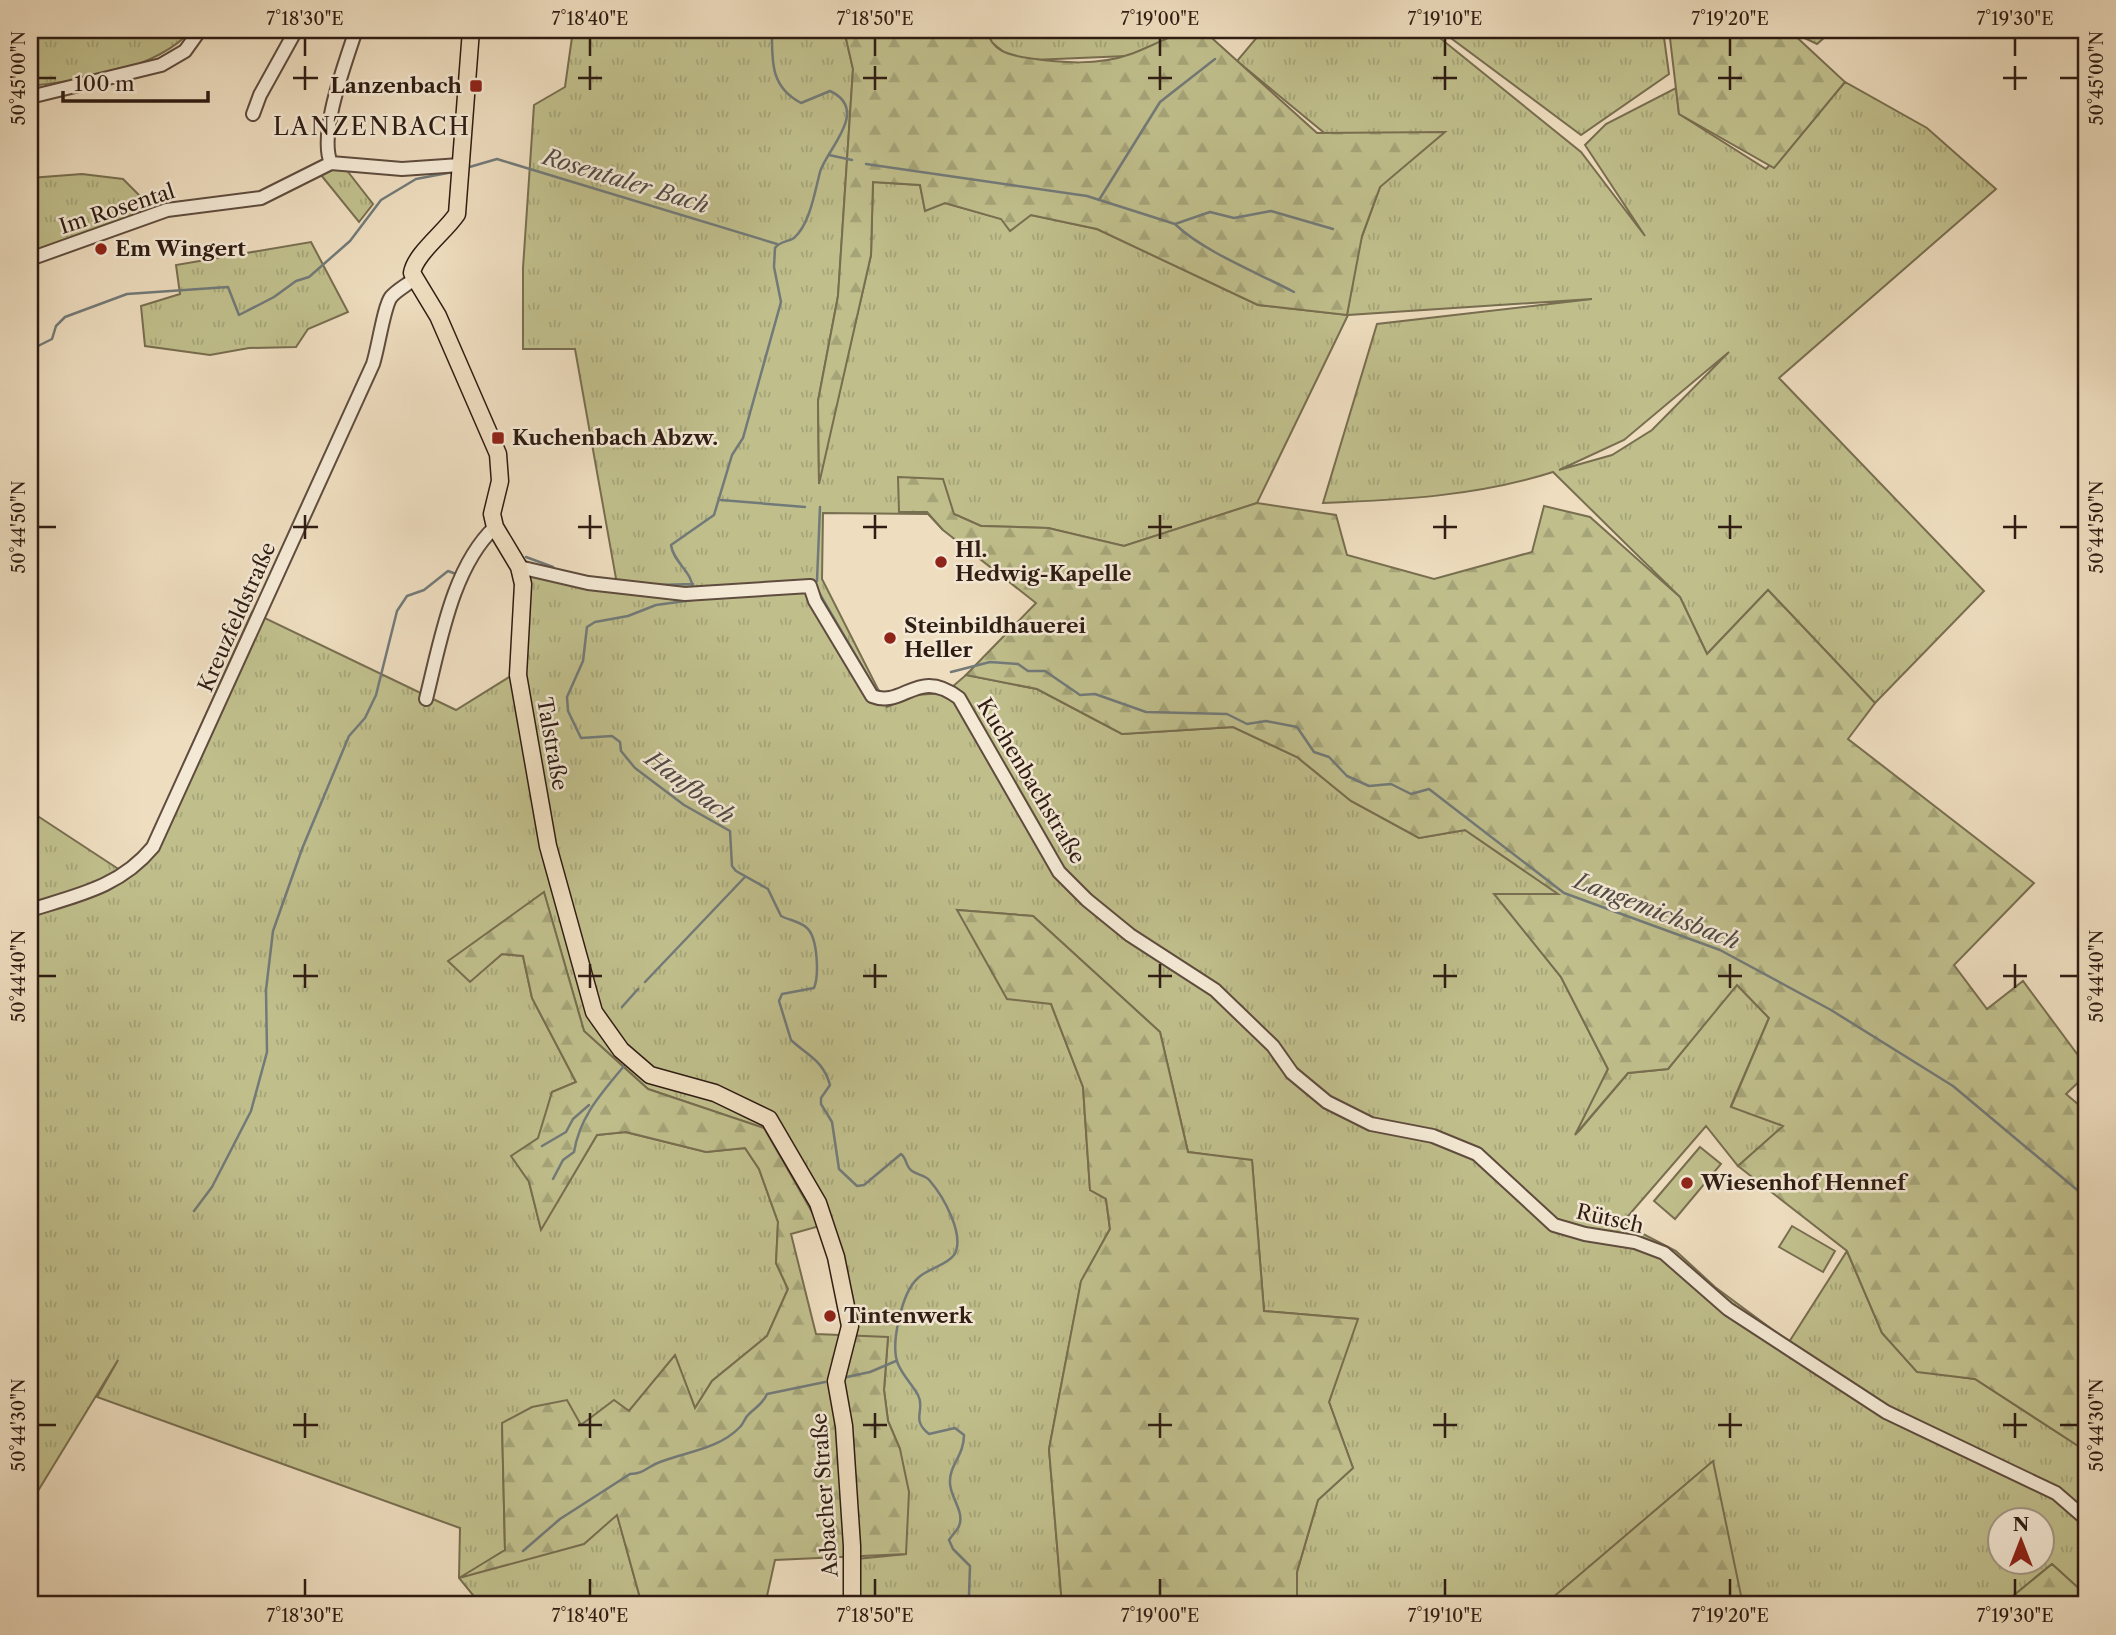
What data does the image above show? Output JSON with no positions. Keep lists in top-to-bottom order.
{
  "streets": {
    "main road": ["Talstraße", "Asbacher Straße"],
    "street": [
      "Im Rosental",
      "Kreuzfeldstraße",
      "Kuchenbachstraße",
      "Rütsch"
    ]
  },
  "crossings": [
    ["Talstraße", "Kuchenbachstraße"],
    ["Talstraße", "Asbacher Straße"],
    ["Kuchenbachstraße", "Rütsch"]
  ],
  "districts": ["LANZENBACH"],
  "water": ["Rosentaler Bach", "Hanfbach", "Langemichsbach"],
  "places": {
    "transit": ["Lanzenbach", "Kuchenbach Abzw."],
    "other": [
      "Em Wingert",
      "Hl. Hedwig-Kapelle",
      "Steinbildhauerei Heller",
      "Wiesenhof Hennef",
      "Tintenwerk"
    ]
  },
  "scale_bar": "100 m",
  "north": "top",
  "coordinates": [
    "7°18'30\"E",
    "7°18'40\"E",
    "7°18'50\"E",
    "7°19'00\"E",
    "7°19'10\"E",
    "7°19'20\"E",
    "7°19'30\"E",
    "50°45'00\"N",
    "50°44'50\"N",
    "50°44'40\"N",
    "50°44'30\"N"
  ]
}
